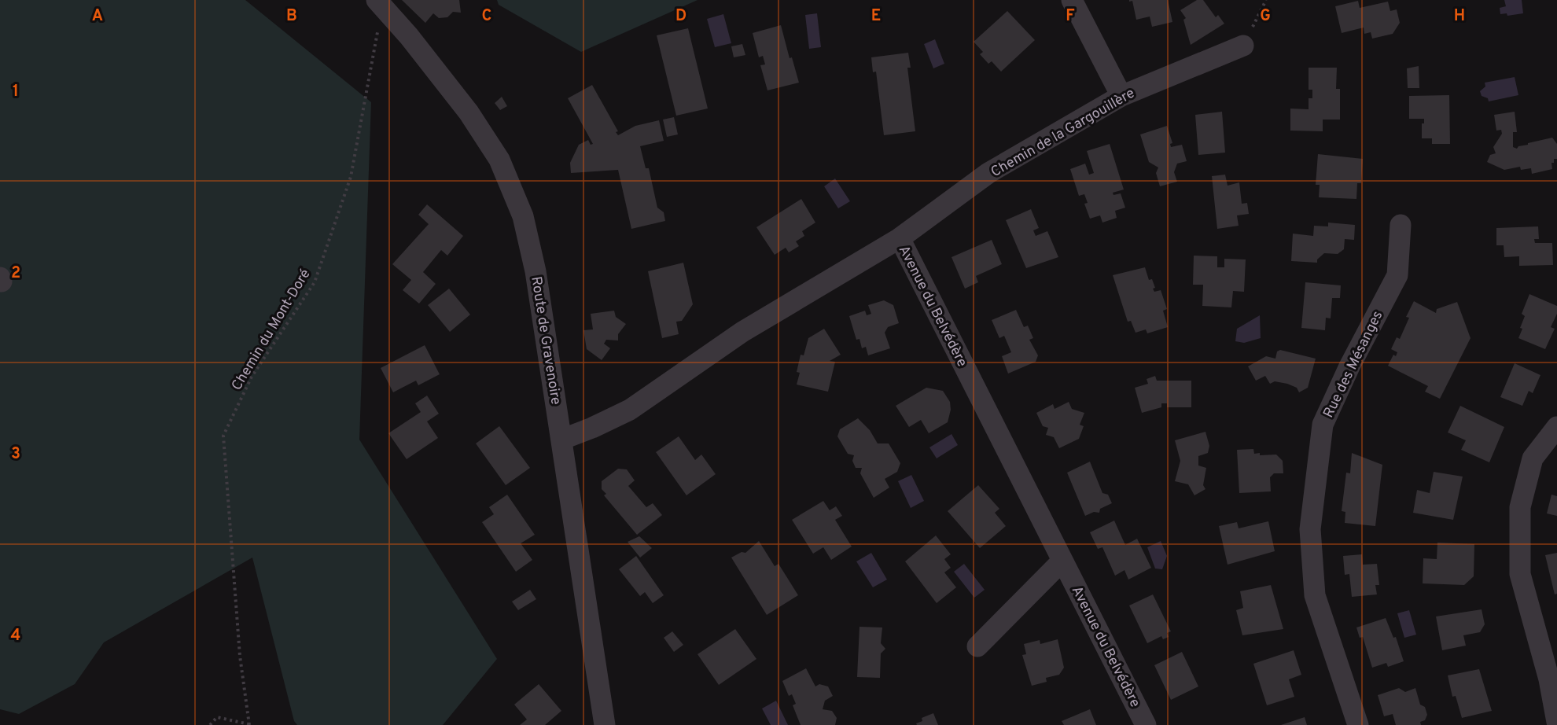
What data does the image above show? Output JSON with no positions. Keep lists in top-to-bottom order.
{
  "streets": {
    "street": [
      "Chemin de la Gargouillère",
      "Avenue du Belvédère",
      "Route de Gravenoire",
      "Rue des Mésanges"
    ],
    "path": ["Chemin du Mont-Doré"]
  },
  "crossings": [
    ["Chemin de la Gargouillère", "Avenue du Belvédère"],
    ["Avenue du Belvédère", "Route de Gravenoire"],
    ["Chemin du Mont-Doré", "Route de Gravenoire"]
  ],
  "grid": {
    "columns": [
      "A",
      "B",
      "C",
      "D",
      "E",
      "F",
      "G",
      "H"
    ],
    "rows": [
      "1",
      "2",
      "3",
      "4"
    ]
  }
}
